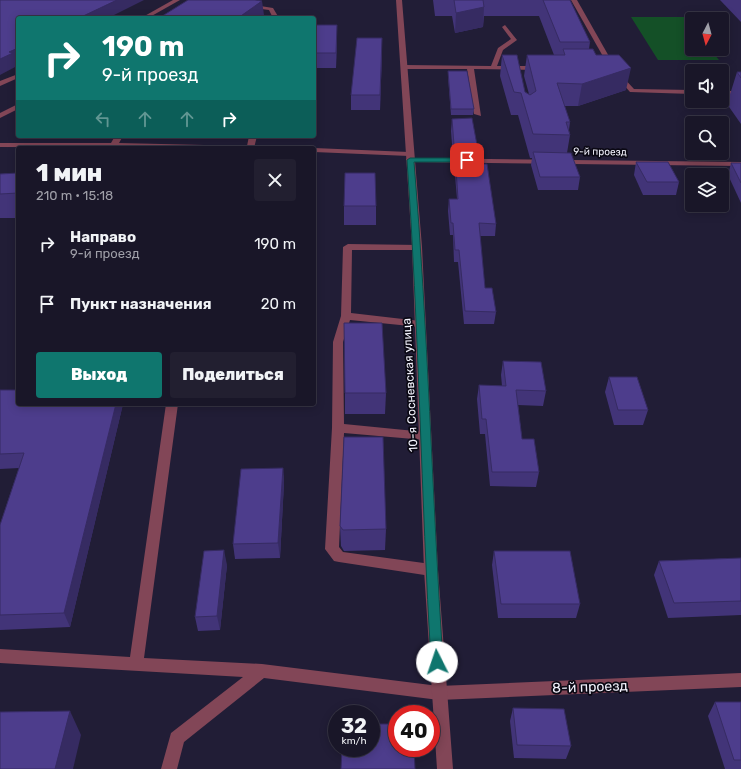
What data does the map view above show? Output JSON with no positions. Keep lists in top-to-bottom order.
{
  "streets": {
    "street": ["9-й проезд", "10-я Сосневская улица", "8-й проезд"]
  },
  "crossings": [
    ["9-й проезд", "10-я Сосневская улица"],
    ["10-я Сосневская улица", "8-й проезд"]
  ],
  "north": "bottom",
  "page": {
    "turn": ["190 m", "9-й проезд"],
    "heading": ["1 мин", "210 m · 15:18"],
    "list": [
      {
        "name": "Направо",
        "note": "9-й проезд",
        "value": "190 m"
      },
      {
        "name": "Пункт назначения",
        "value": "20 m"
      }
    ],
    "buttons": ["Выход", "Поделиться"],
    "speed": "32 km/h",
    "limit": "40"
  }
}
